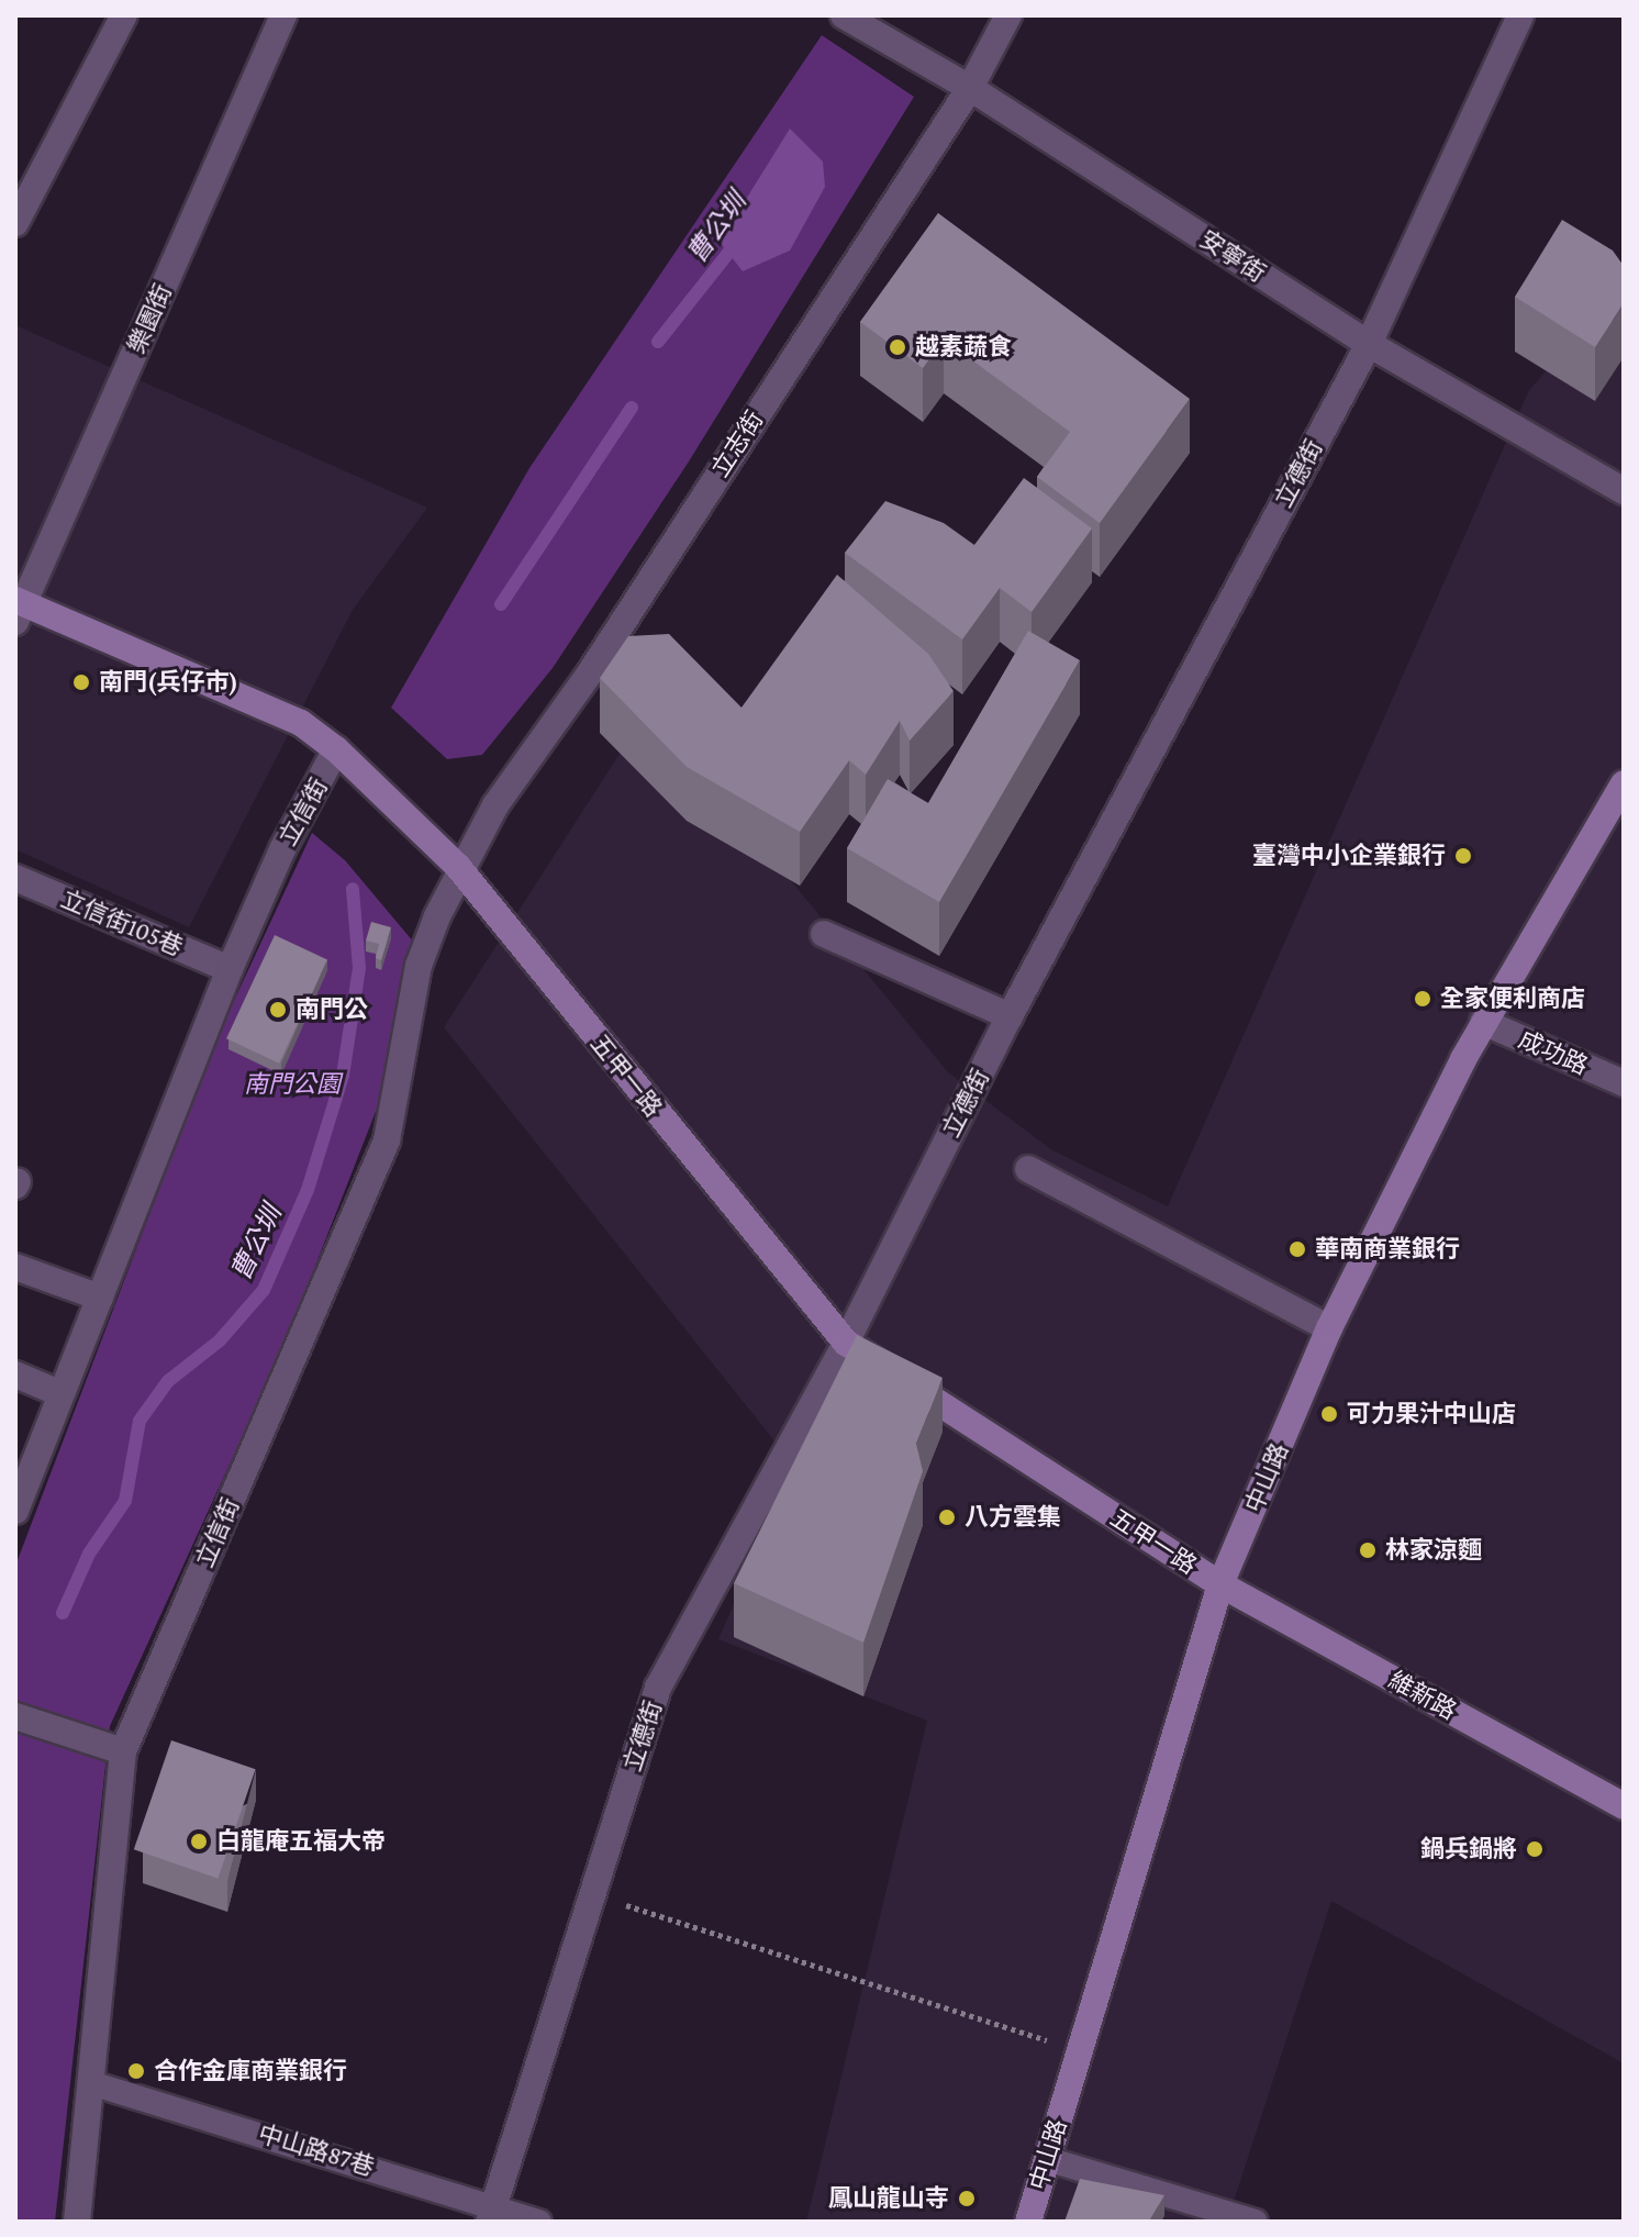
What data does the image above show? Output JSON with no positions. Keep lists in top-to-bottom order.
{
  "streets": {
    "main road": ["五甲一路", "中山路", "維新路"],
    "street": [
      "安寧街",
      "樂園街",
      "立志街",
      "立德街",
      "立信街",
      "立信街105巷",
      "成功路"
    ],
    "lane": ["中山路87巷"]
  },
  "crossings": [
    ["安寧街", "立志街"],
    ["安寧街", "立德街"],
    ["樂園街", "五甲一路"],
    ["立志街", "立信街"],
    ["立志街", "五甲一路"],
    ["立德街", "五甲一路"],
    ["立德街", "中山路87巷"],
    ["立信街", "立信街105巷"],
    ["立信街", "五甲一路"],
    ["立信街", "中山路87巷"],
    ["成功路", "中山路"],
    ["五甲一路", "中山路"],
    ["五甲一路", "維新路"],
    ["中山路", "維新路"]
  ],
  "water": ["曹公圳"],
  "parks": ["南門公園"],
  "places": [
    "越素蔬食",
    "南門(兵仔市)",
    "臺灣中小企業銀行",
    "全家便利商店",
    "南門公",
    "華南商業銀行",
    "可力果汁中山店",
    "八方雲集",
    "林家涼麵",
    "白龍庵五福大帝",
    "鍋兵鍋將",
    "合作金庫商業銀行",
    "鳳山龍山寺"
  ]
}
